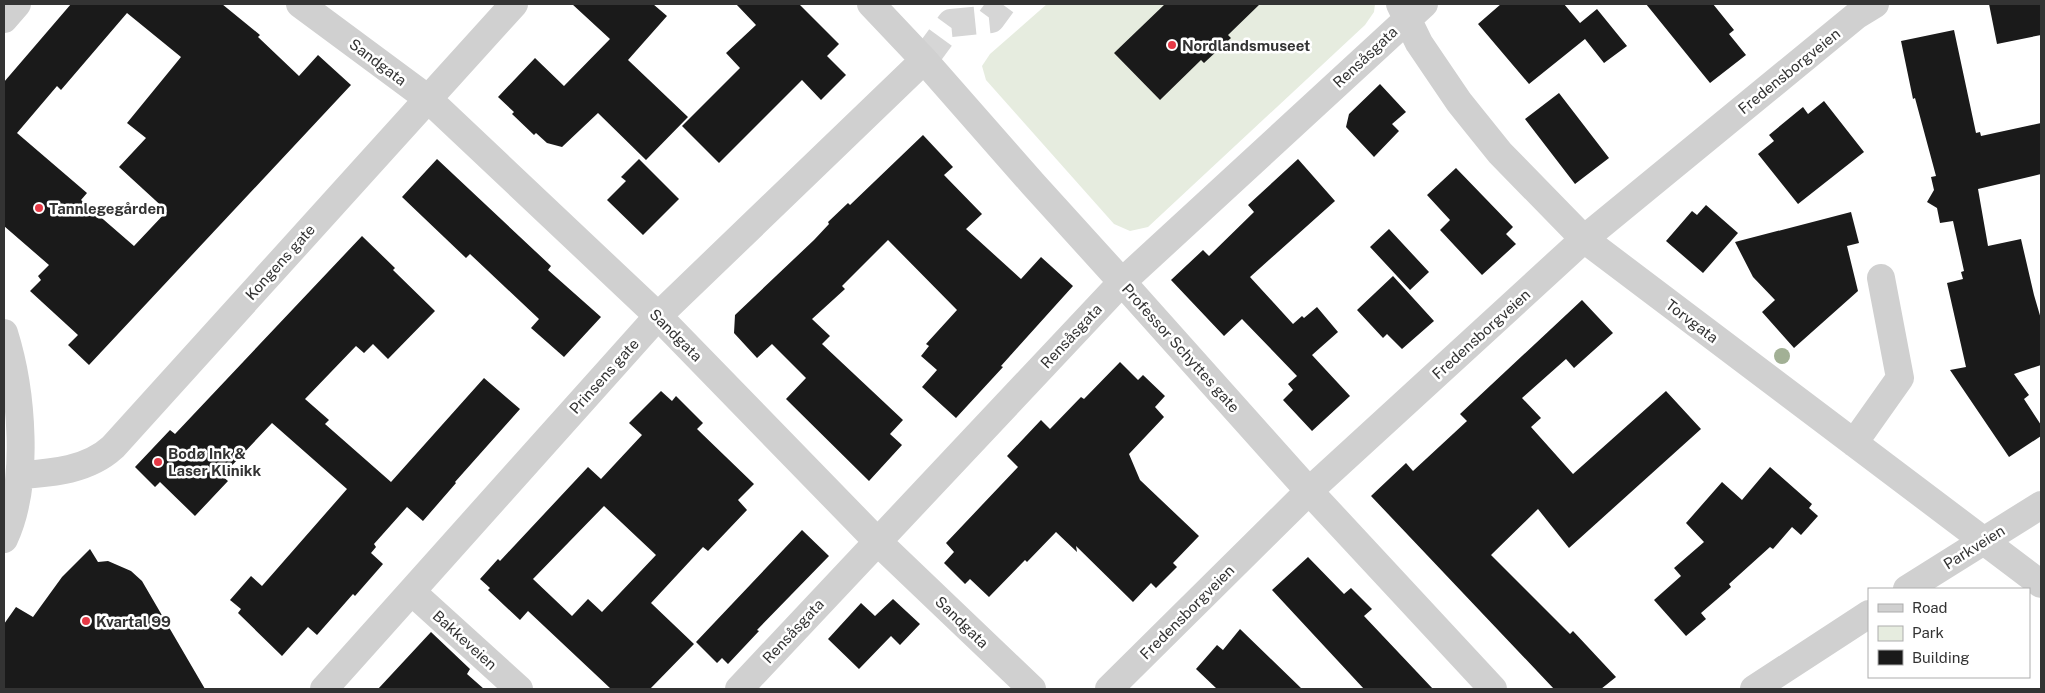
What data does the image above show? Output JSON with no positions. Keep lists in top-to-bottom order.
{
  "streets": {
    "street": [
      "Rensåsgata",
      "Sandgata",
      "Fredensborgveien",
      "Kongens gate",
      "Torvgata",
      "Professor Schyttes gate",
      "Prinsens gate",
      "Parkveien",
      "Bakkeveien"
    ]
  },
  "crossings": [
    ["Rensåsgata", "Sandgata"],
    ["Rensåsgata", "Torvgata"],
    ["Rensåsgata", "Professor Schyttes gate"],
    ["Sandgata", "Kongens gate"],
    ["Sandgata", "Prinsens gate"],
    ["Fredensborgveien", "Torvgata"],
    ["Fredensborgveien", "Professor Schyttes gate"],
    ["Torvgata", "Parkveien"],
    ["Professor Schyttes gate", "Prinsens gate"],
    ["Prinsens gate", "Bakkeveien"]
  ],
  "places": [
    "Nordlandsmuseet",
    "Tannlegegården",
    "Bodø Ink & Laser Klinikk",
    "Kvartal 99"
  ],
  "legend": ["Road", "Park", "Building"]
}
